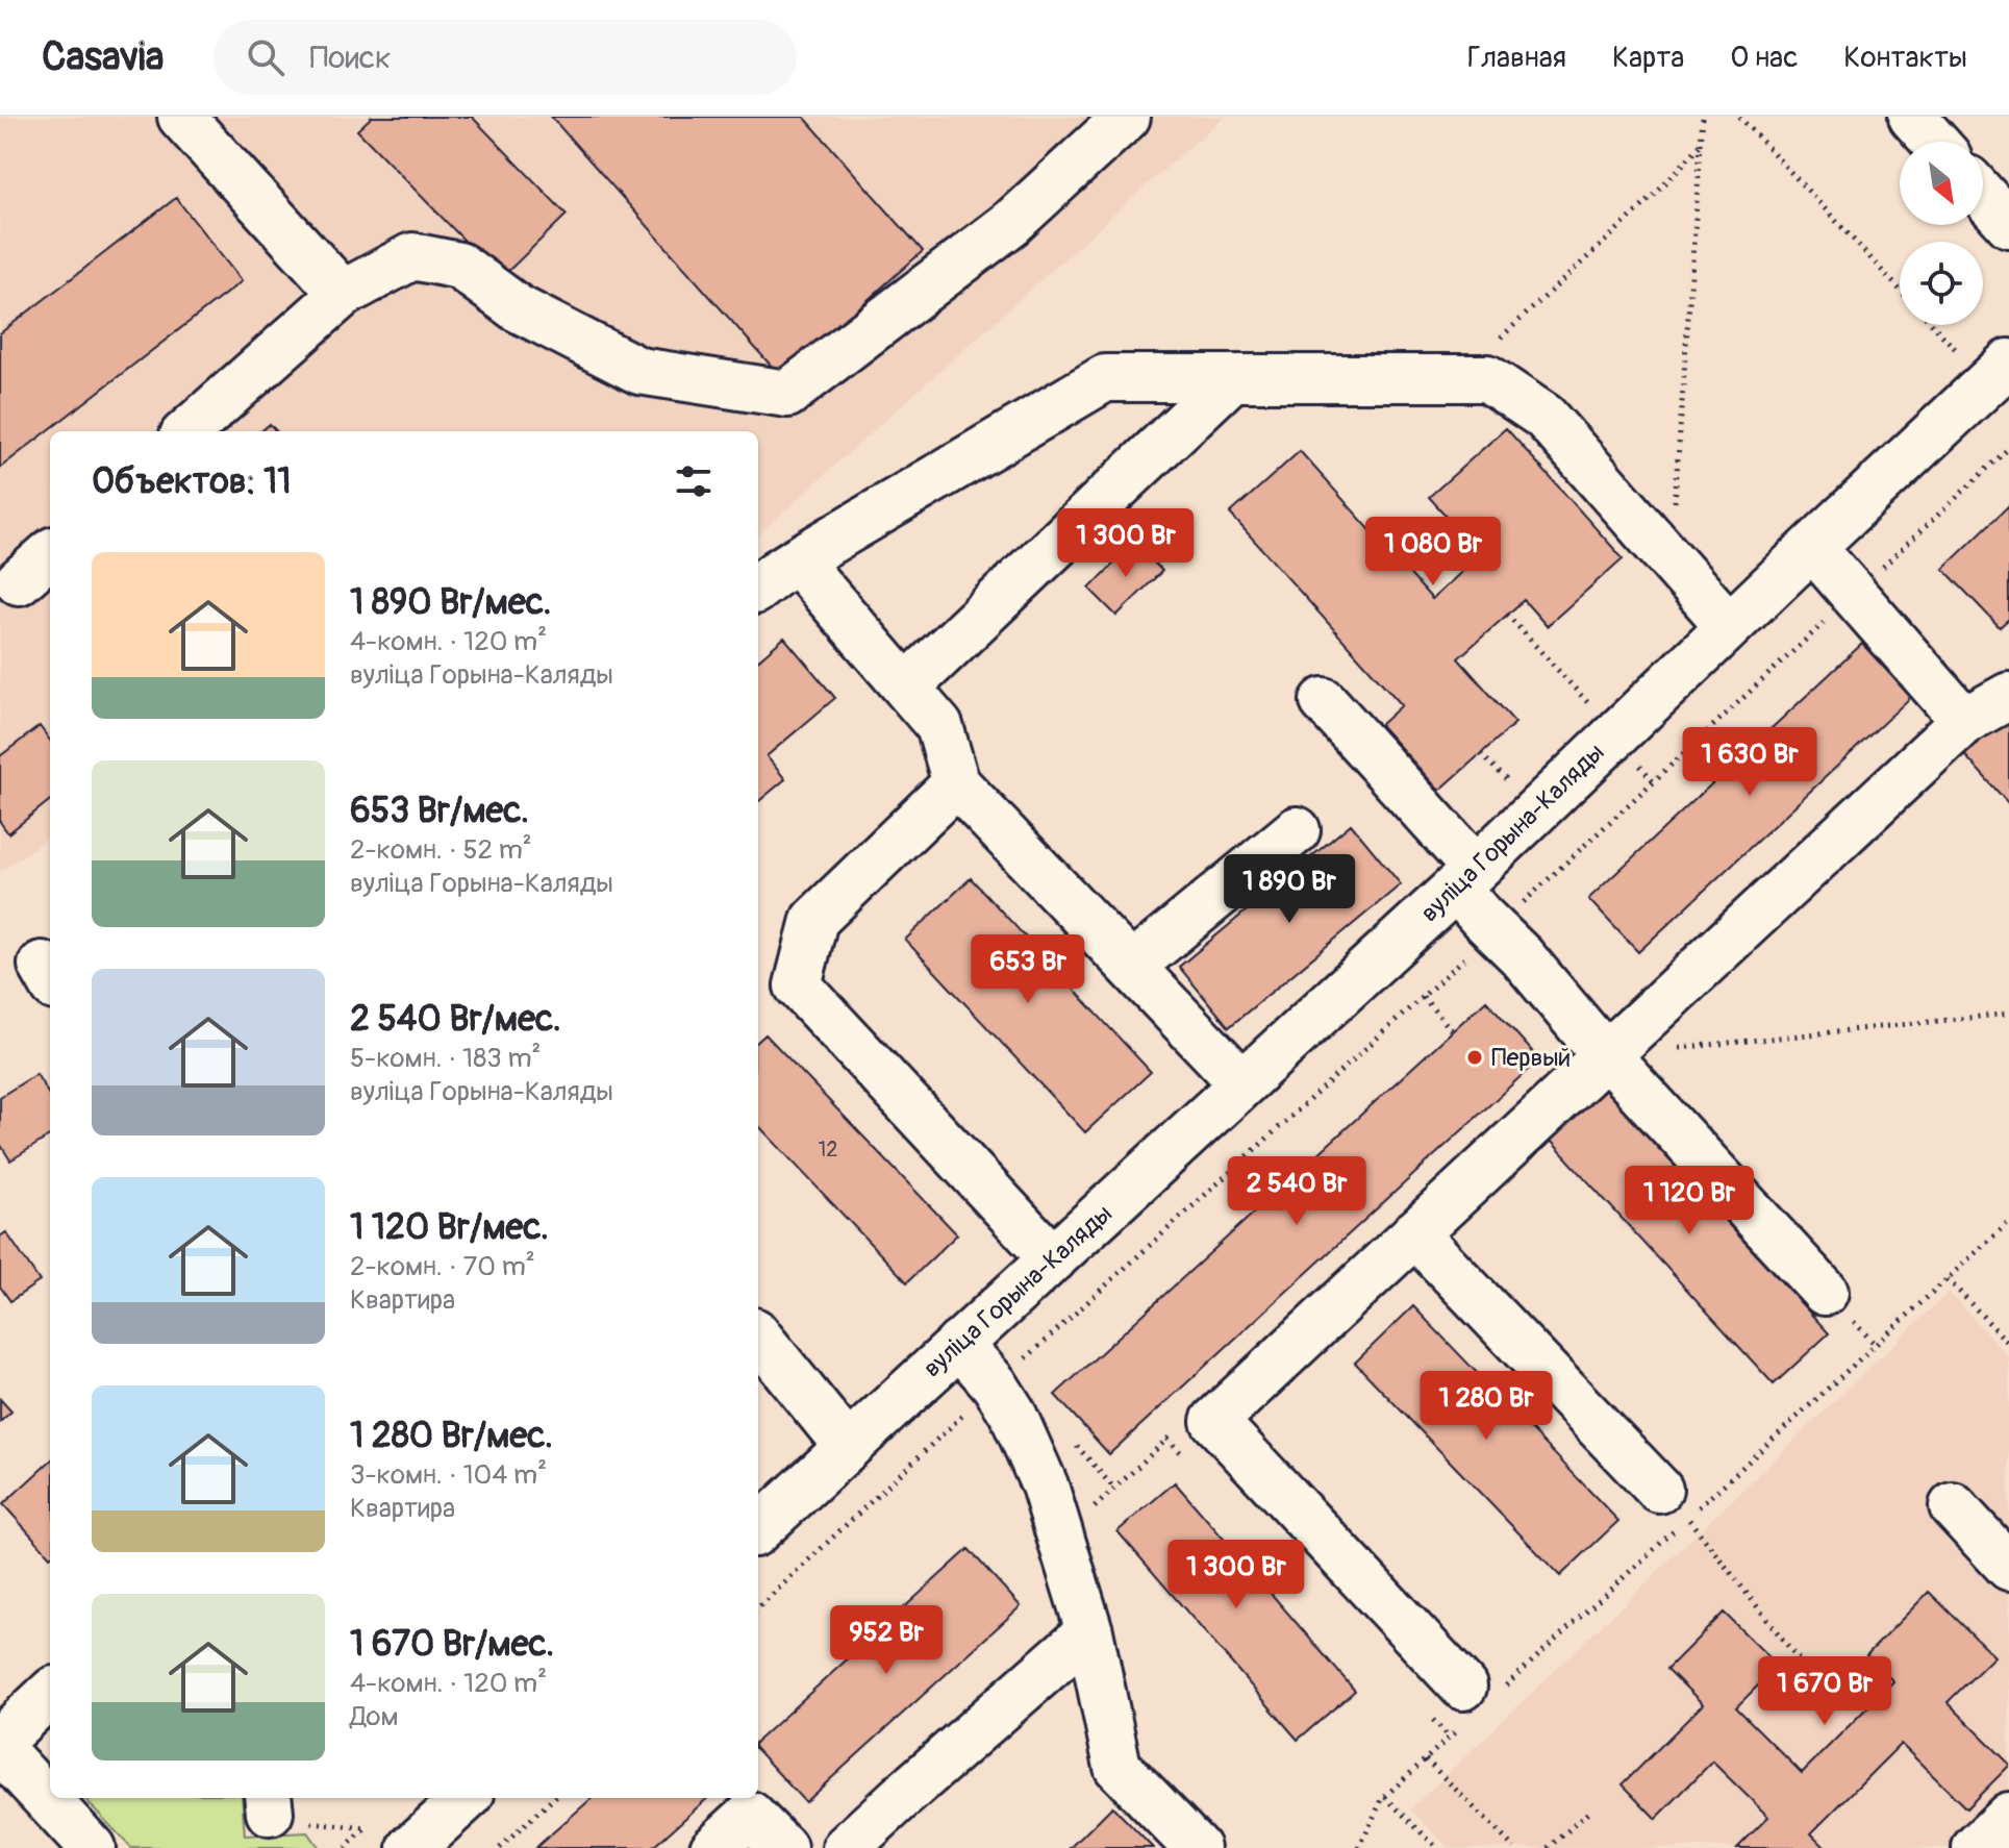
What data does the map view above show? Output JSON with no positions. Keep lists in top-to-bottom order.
{
  "streets": {
    "street": ["вуліца Горына-Каляды"]
  },
  "places": ["Первый"],
  "house_numbers": ["12"],
  "north": "bottom right",
  "page": {
    "header": "Casavia",
    "search": "Поиск",
    "nav": [
      "Главная",
      "Карта",
      "О нас",
      "Контакты"
    ],
    "heading": "Объектов: 11",
    "price": [
      "1 300 Br",
      "1 080 Br",
      "1 630 Br",
      "1 890 Br",
      "653 Br",
      "2 540 Br",
      "1 120 Br",
      "1 280 Br",
      "1 300 Br",
      "952 Br",
      "1 670 Br"
    ],
    "list": [
      {
        "name": "1 890 Br/мес.",
        "note": "4-комн. · 120 m² · вуліца Горына-Каляды"
      },
      {
        "name": "653 Br/мес.",
        "note": "2-комн. · 52 m² · вуліца Горына-Каляды"
      },
      {
        "name": "2 540 Br/мес.",
        "note": "5-комн. · 183 m² · вуліца Горына-Каляды"
      },
      {
        "name": "1 120 Br/мес.",
        "note": "2-комн. · 70 m² · Квартира"
      },
      {
        "name": "1 280 Br/мес.",
        "note": "3-комн. · 104 m² · Квартира"
      },
      {
        "name": "1 670 Br/мес.",
        "note": "4-комн. · 120 m² · Дом"
      }
    ]
  }
}
